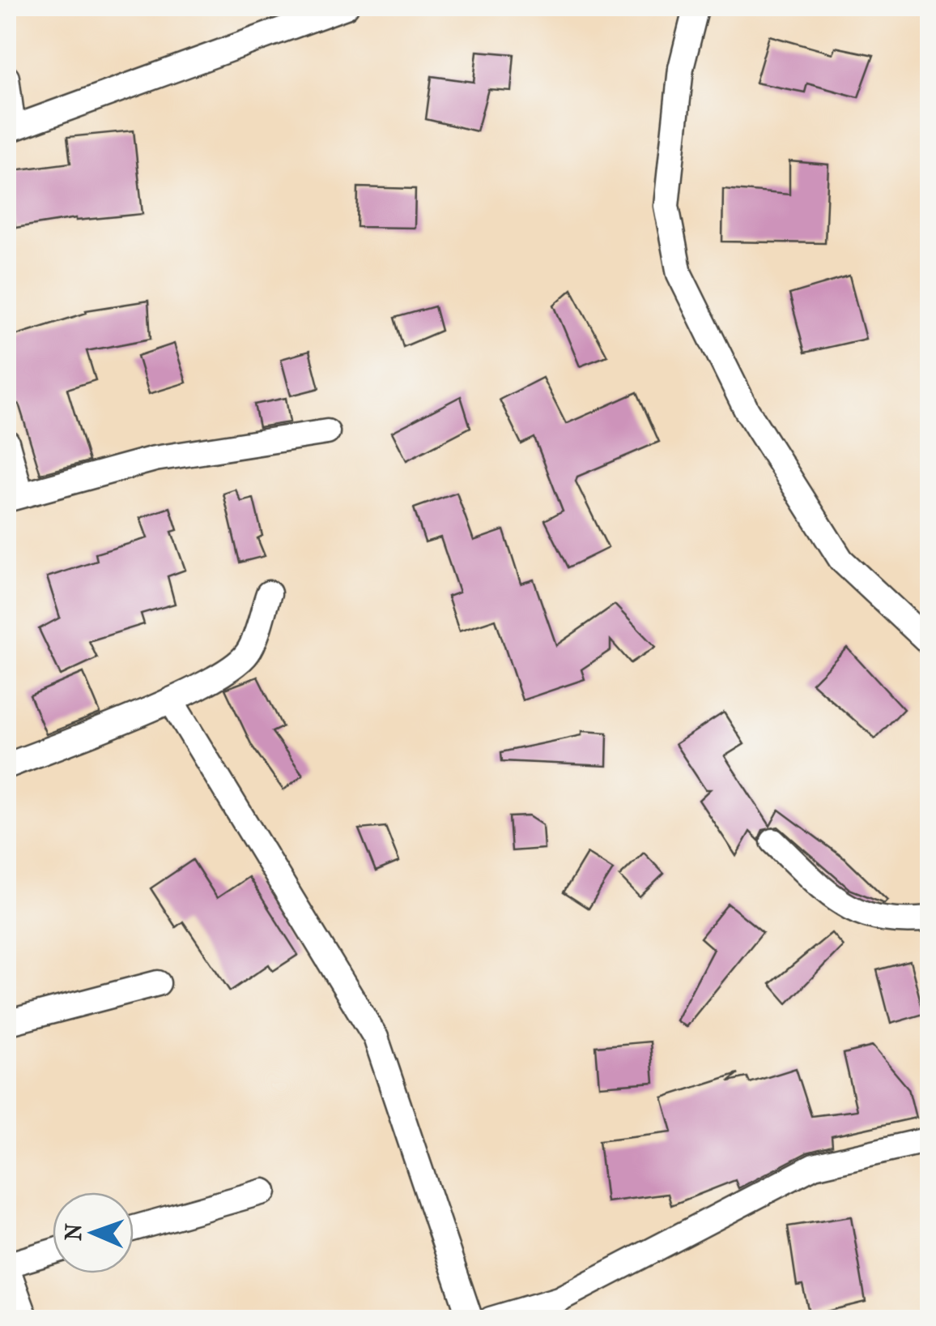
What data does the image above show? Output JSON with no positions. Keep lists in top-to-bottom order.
{
  "north": "left"
}
